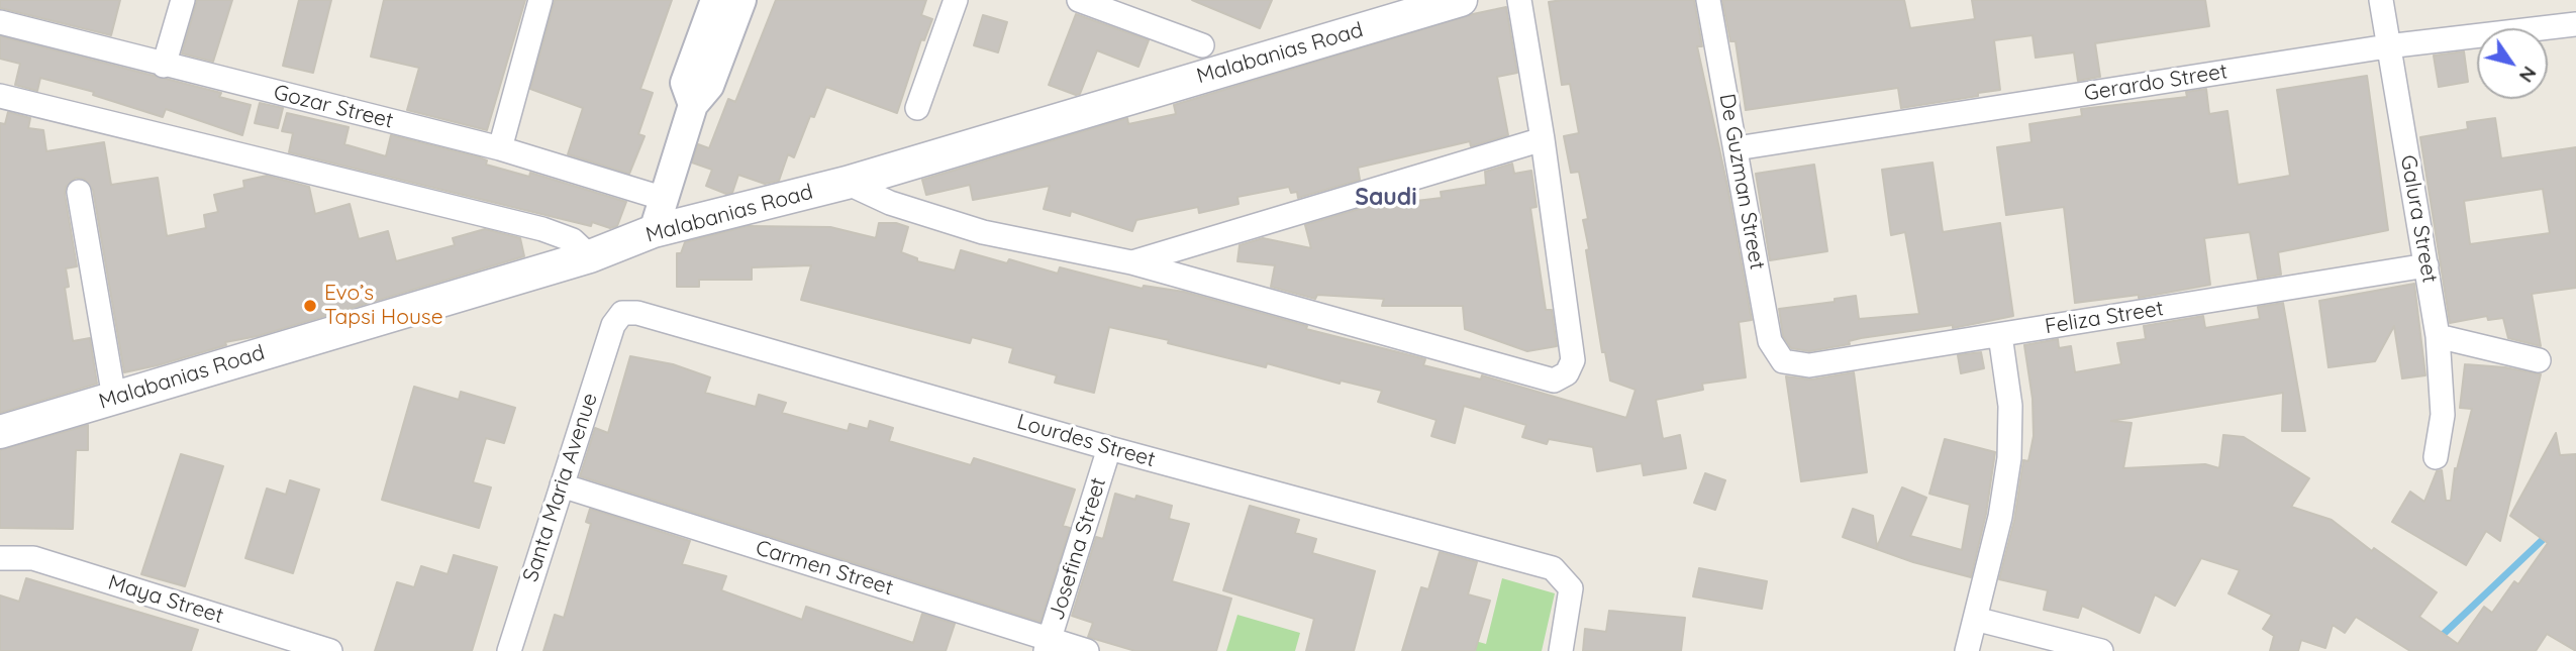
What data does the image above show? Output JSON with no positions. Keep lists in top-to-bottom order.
{
  "streets": {
    "main road": ["Malabanias Road"],
    "street": [
      "Gerardo Street",
      "Gozar Street",
      "De Guzman Street",
      "Galura Street",
      "Feliza Street",
      "Lourdes Street",
      "Santa Maria Avenue",
      "Josefina Street",
      "Carmen Street",
      "Maya Street"
    ]
  },
  "crossings": [
    ["Gerardo Street", "De Guzman Street"],
    ["Gerardo Street", "Galura Street"],
    ["De Guzman Street", "Feliza Street"],
    ["Galura Street", "Feliza Street"],
    ["Lourdes Street", "Santa Maria Avenue"],
    ["Lourdes Street", "Josefina Street"],
    ["Santa Maria Avenue", "Carmen Street"],
    ["Josefina Street", "Carmen Street"]
  ],
  "districts": ["Saudi"],
  "places": ["Evo’s Tapsi House"],
  "north": "bottom right"
}
